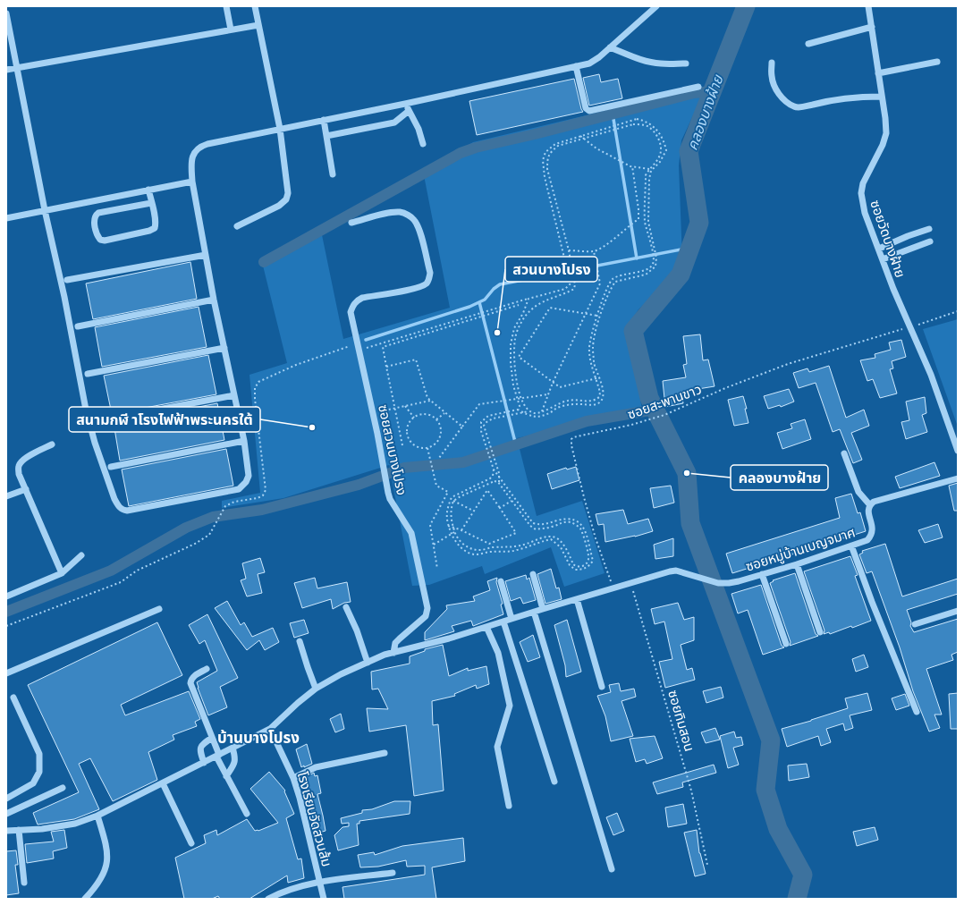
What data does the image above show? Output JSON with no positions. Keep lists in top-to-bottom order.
{
  "streets": {
    "street": [
      "ซอยวัดบางฝ้าย",
      "ซอยสวนบางโปรง",
      "ซอยหมู่บ้านเบญจมาศ",
      "โรงเรียนวัดสวนส้ม"
    ],
    "path": ["ซอยสะพานขาว", "ซอยทิมสอน"]
  },
  "crossings": [
    ["ซอยวัดบางฝ้าย", "ซอยสะพานขาว"],
    ["ซอยหมู่บ้านเบญจมาศ", "ซอยทิมสอน"]
  ],
  "districts": ["บ้านบางโปรง"],
  "water": ["คลองบางฝ้าย"],
  "places": ["สวนบางโปรง", "สนามกฬี าโรงไฟฟ้าพระนครใต้", "คลองบางฝ้าย"]
}
